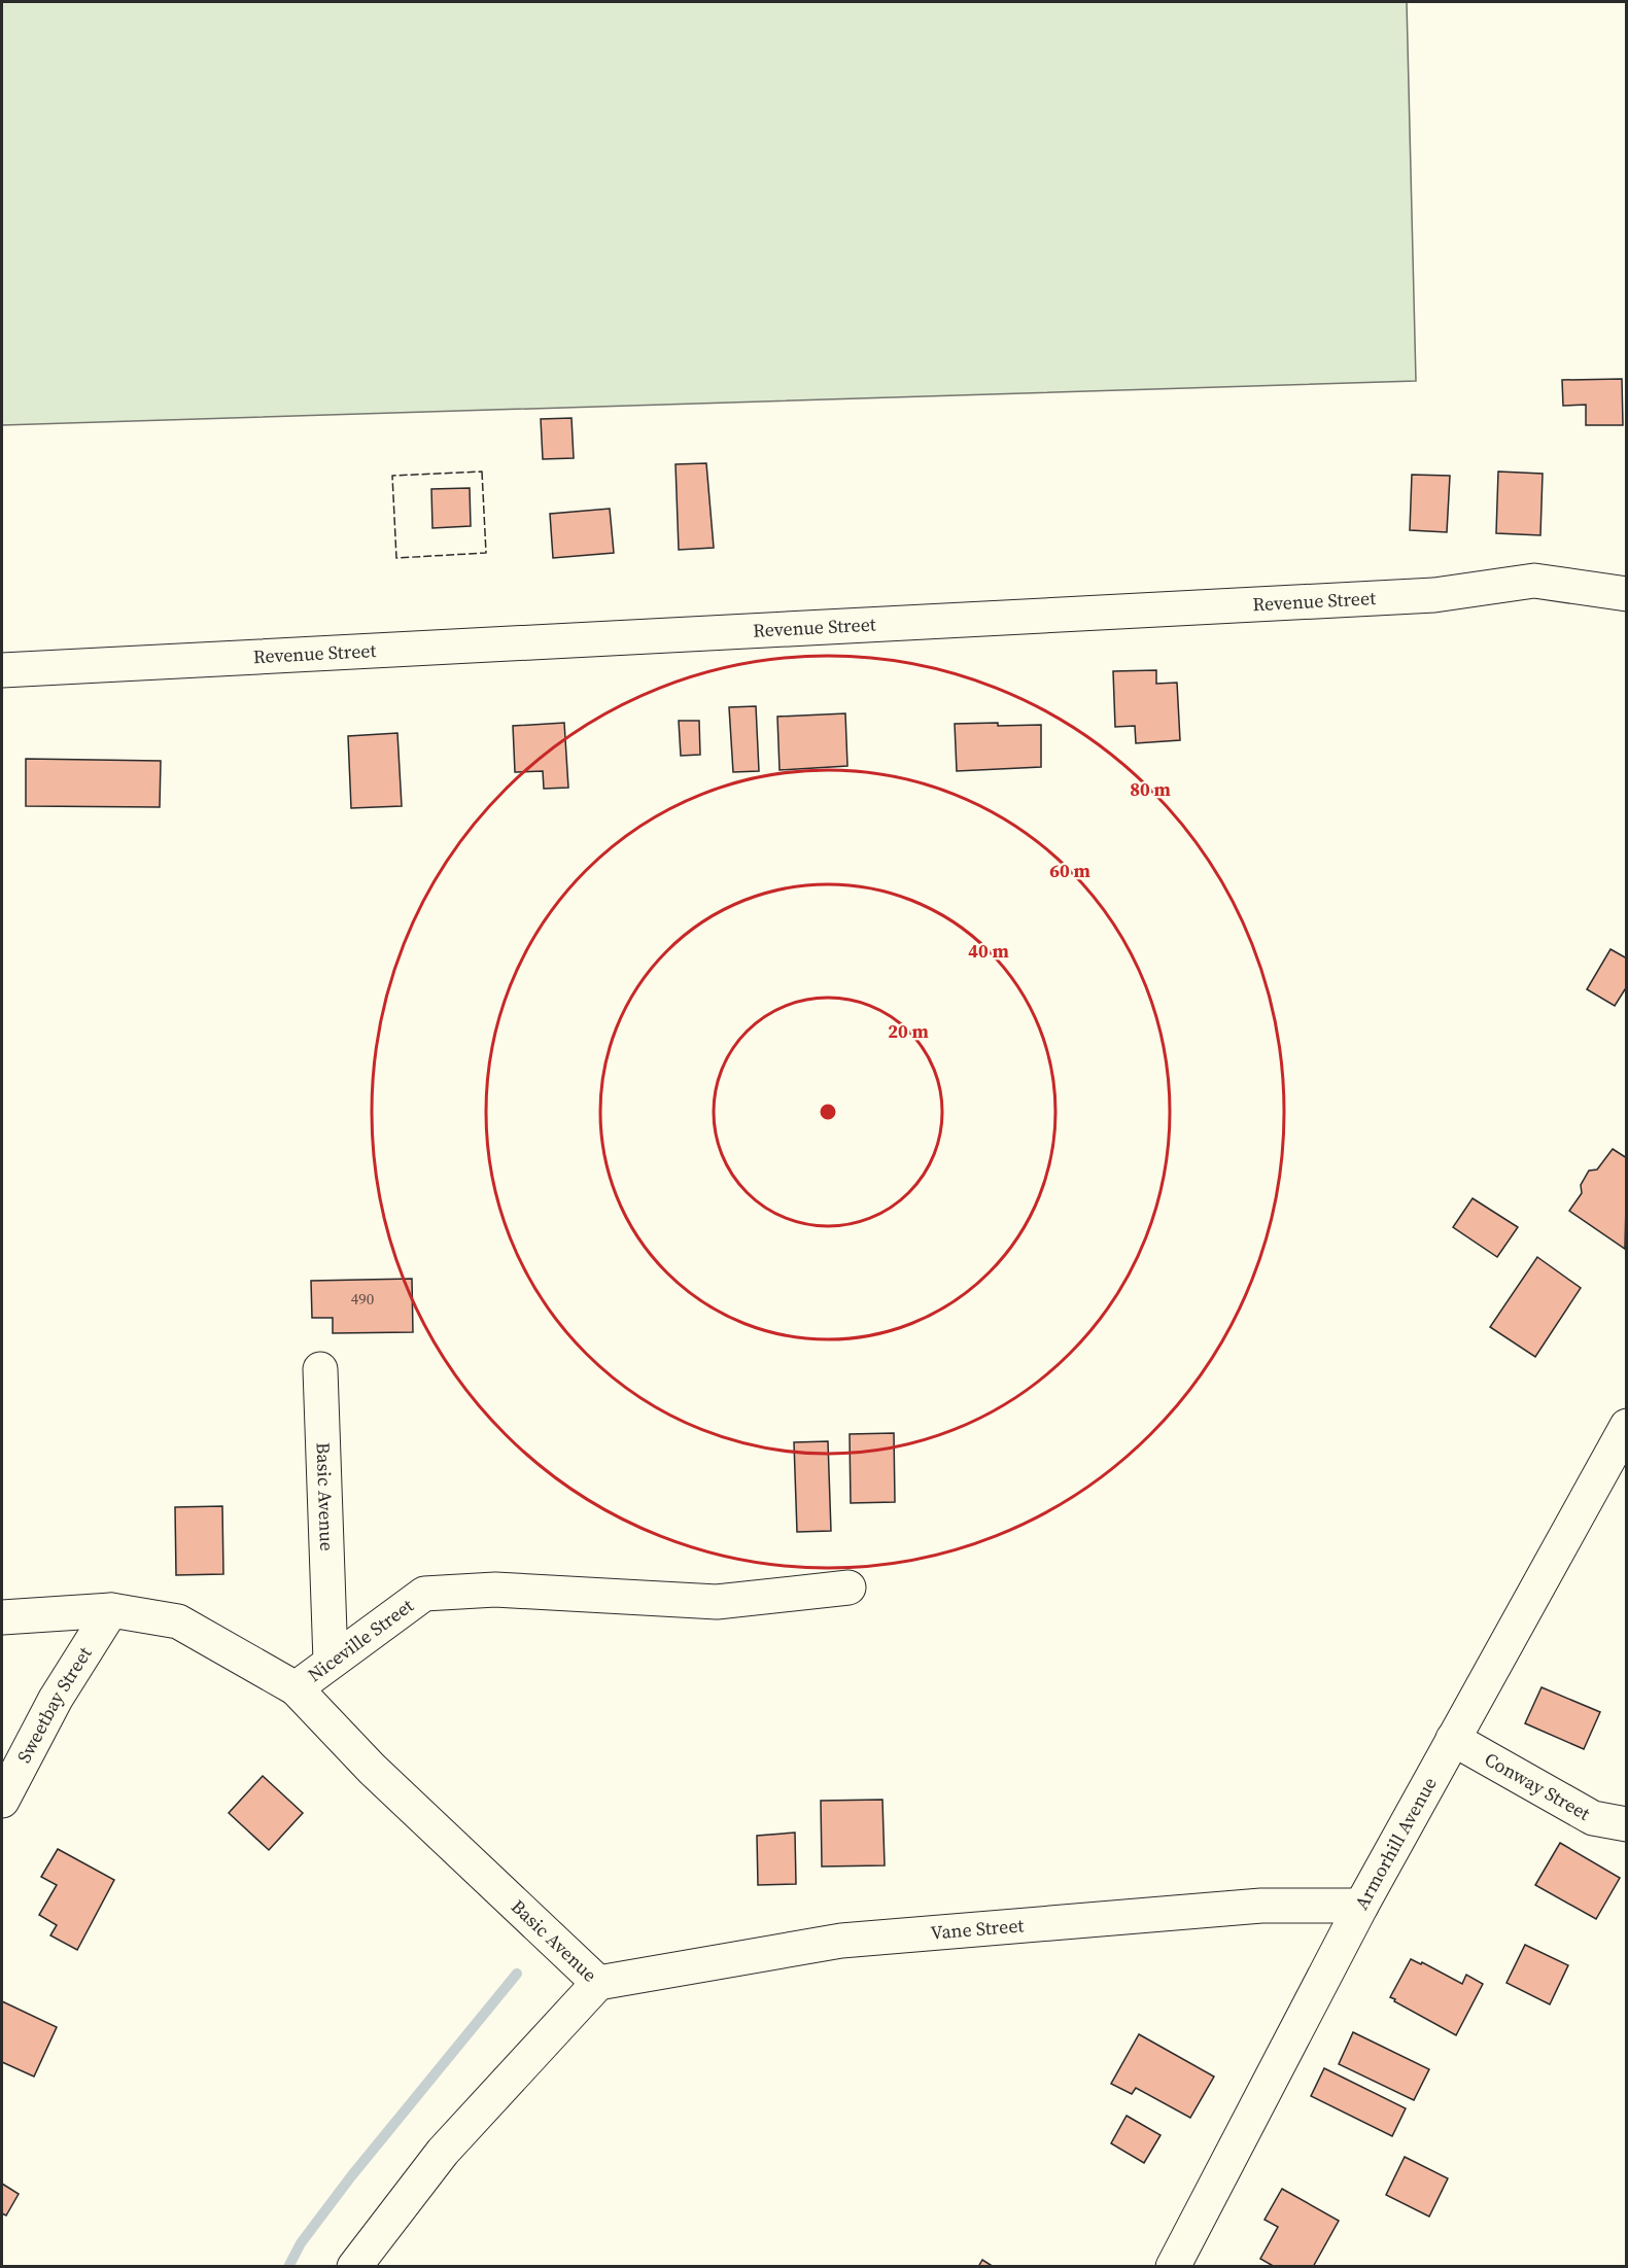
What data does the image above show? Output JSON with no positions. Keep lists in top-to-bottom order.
{
  "streets": {
    "street": [
      "Revenue Street",
      "Basic Avenue",
      "Niceville Street",
      "Sweetbay Street",
      "Conway Street",
      "Armorhill Avenue",
      "Vane Street"
    ]
  },
  "crossings": [
    ["Basic Avenue", "Niceville Street"],
    ["Basic Avenue", "Vane Street"],
    ["Niceville Street", "Sweetbay Street"],
    ["Conway Street", "Armorhill Avenue"],
    ["Armorhill Avenue", "Vane Street"]
  ],
  "house_numbers": ["490"],
  "rings": [
    "80 m",
    "60 m",
    "40 m",
    "20 m"
  ]
}
